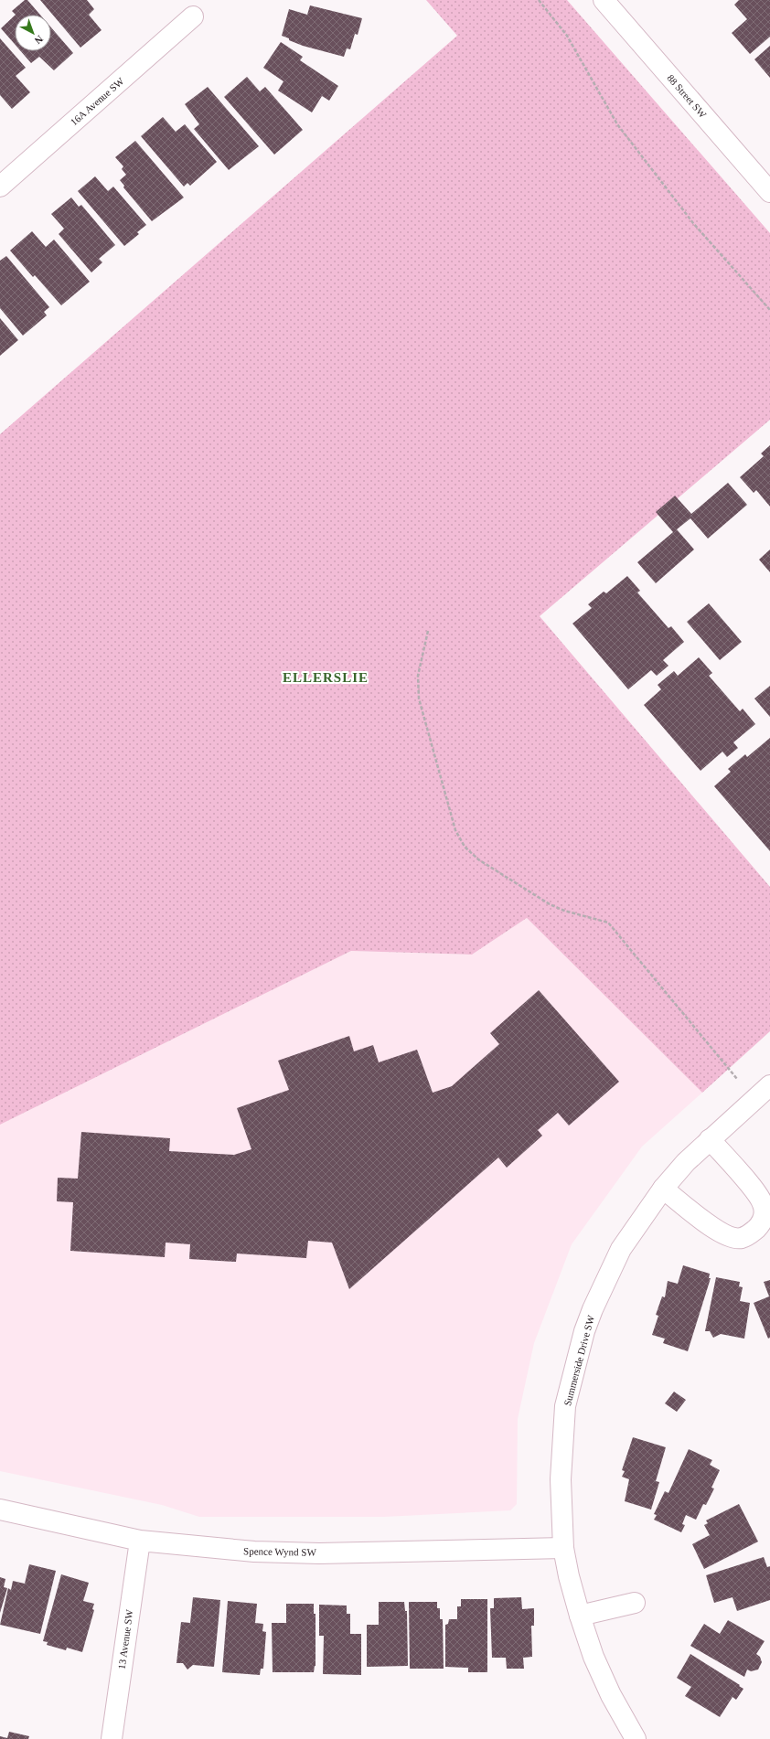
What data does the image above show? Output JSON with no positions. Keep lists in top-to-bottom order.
{
  "streets": {
    "street": [
      "88 Street SW",
      "16A Avenue SW",
      "Summerside Drive SW",
      "Spence Wynd SW",
      "13 Avenue SW"
    ]
  },
  "crossings": [
    ["Summerside Drive SW", "Spence Wynd SW"],
    ["Spence Wynd SW", "13 Avenue SW"]
  ],
  "districts": ["ELLERSLIE"],
  "north": "bottom right"
}
